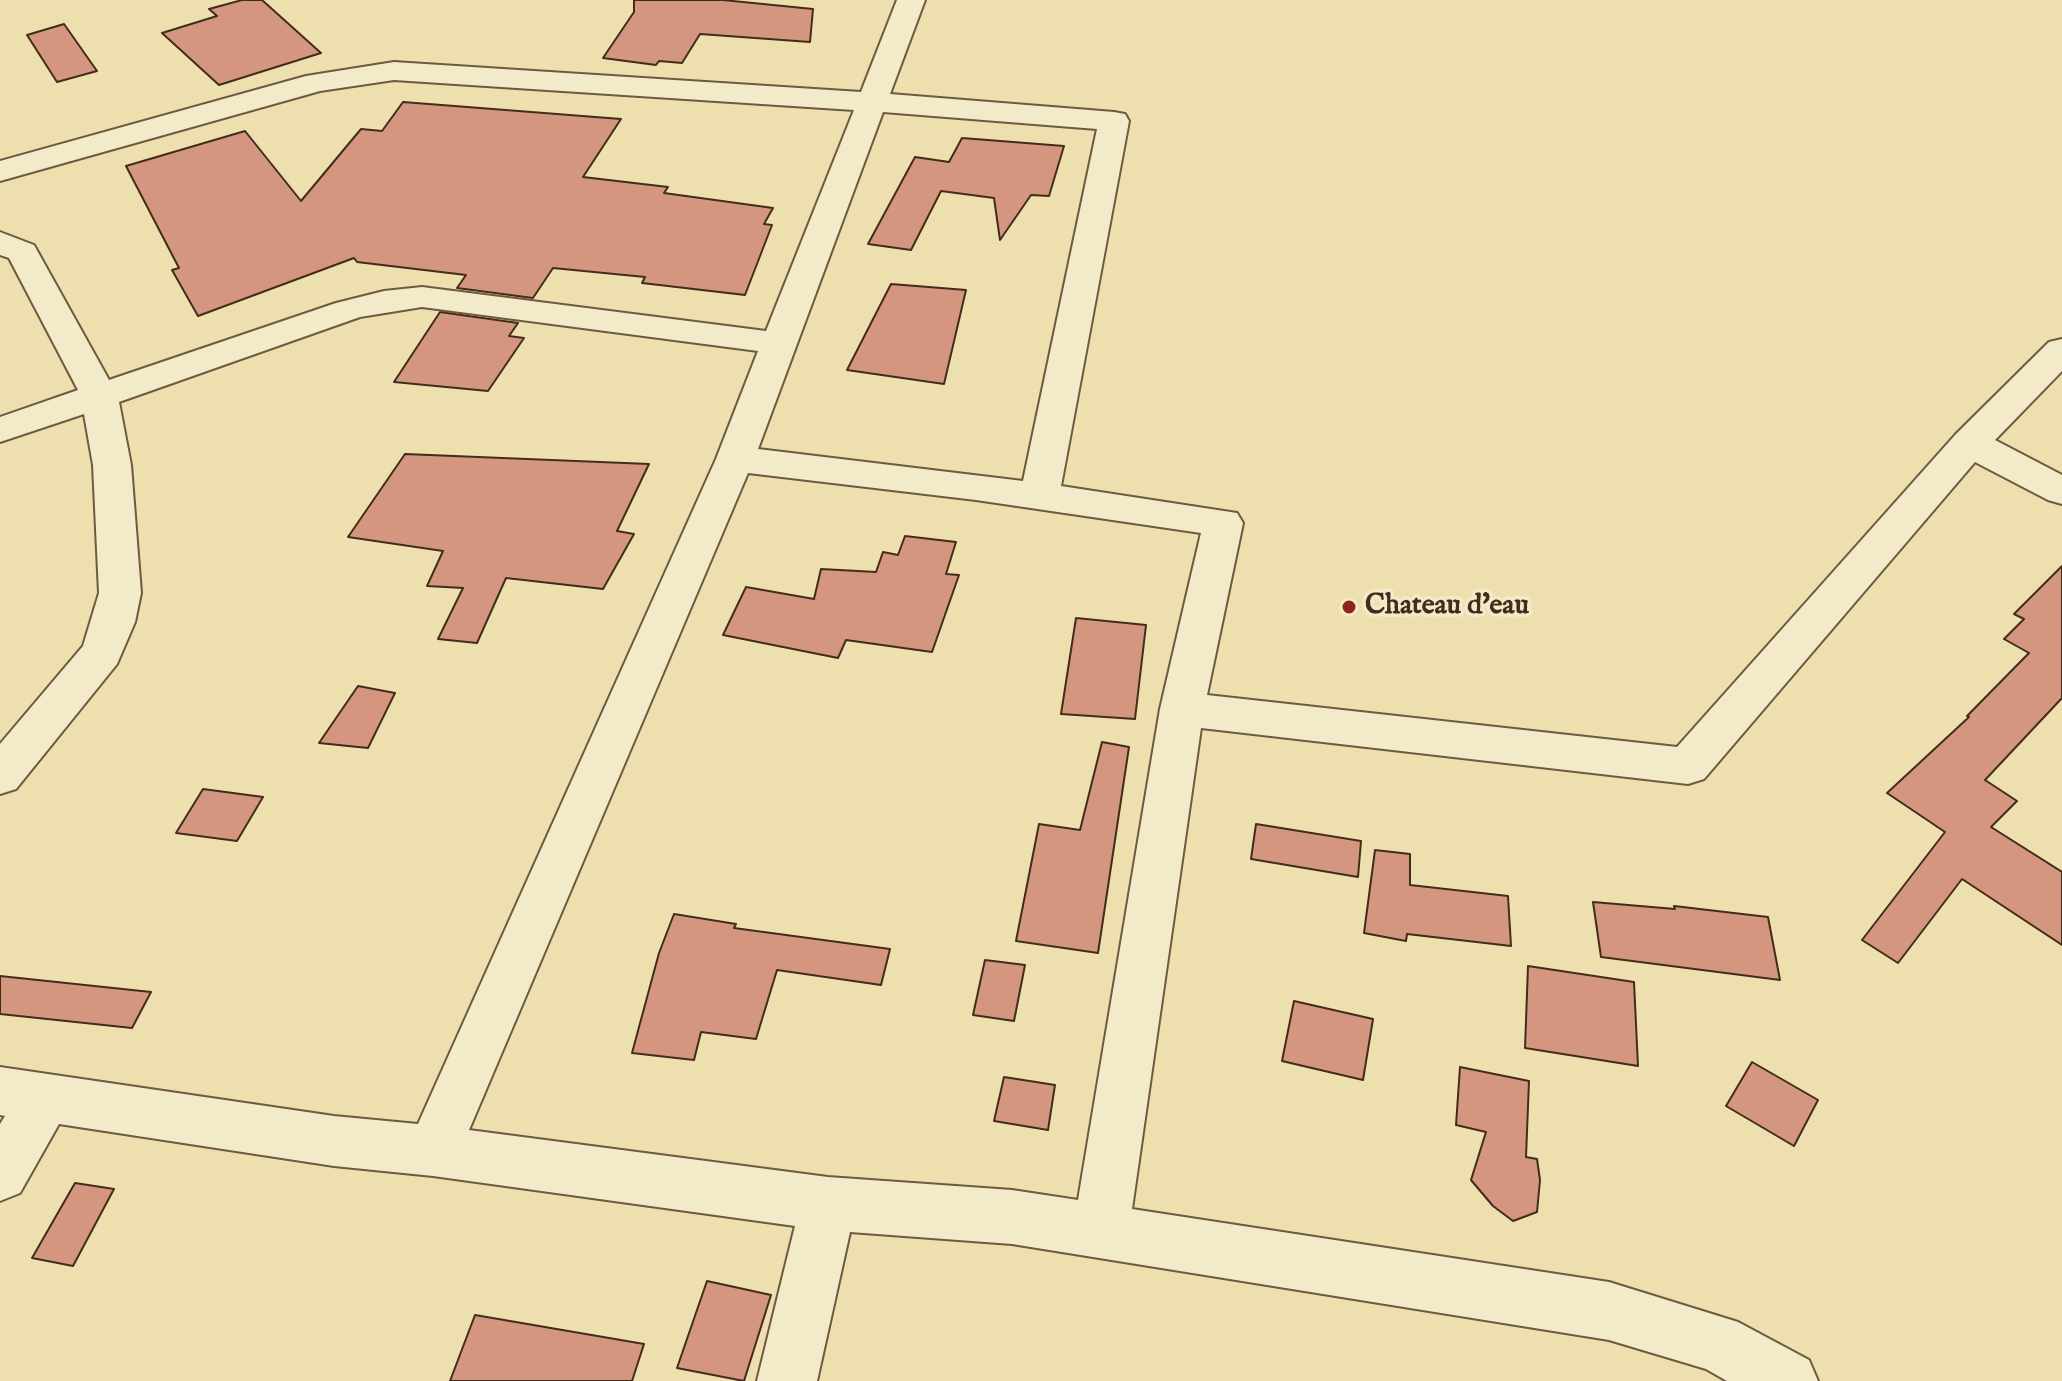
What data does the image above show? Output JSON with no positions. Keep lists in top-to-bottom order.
{
  "places": ["Chateau d'eau"]
}
